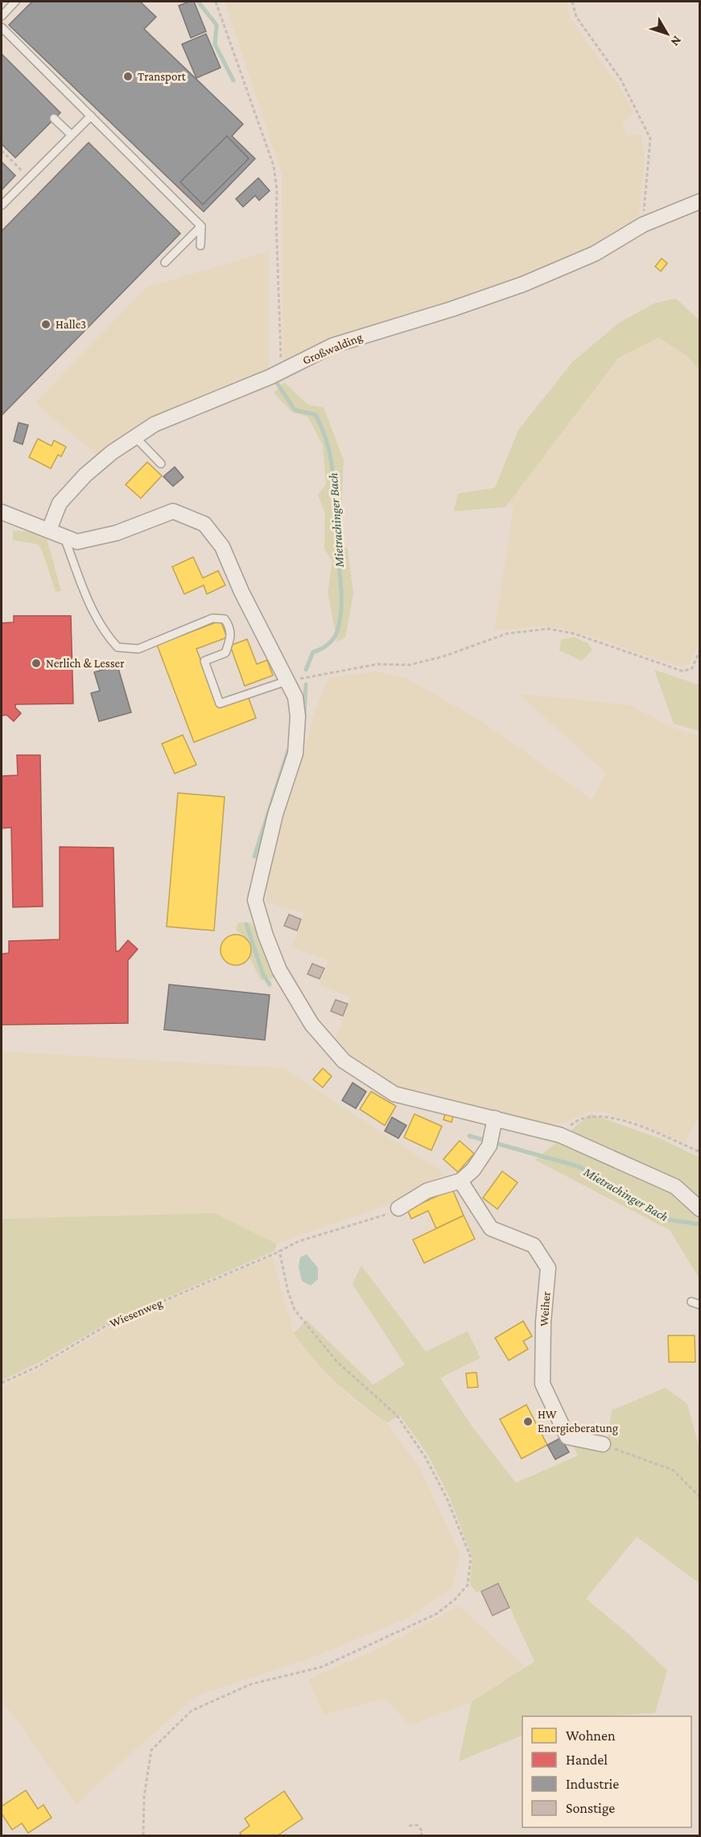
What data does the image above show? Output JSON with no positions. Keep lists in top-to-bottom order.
{
  "streets": {
    "street": ["Großwalding", "Weiher"],
    "path": ["Wiesenweg"]
  },
  "water": ["Mietrachinger Bach"],
  "places": [
    "Transport",
    "Halle3",
    "Nerlich & Lesser",
    "HW Energieberatung"
  ],
  "legend": [
    "Wohnen",
    "Handel",
    "Industrie",
    "Sonstige"
  ],
  "north": "bottom right"
}
